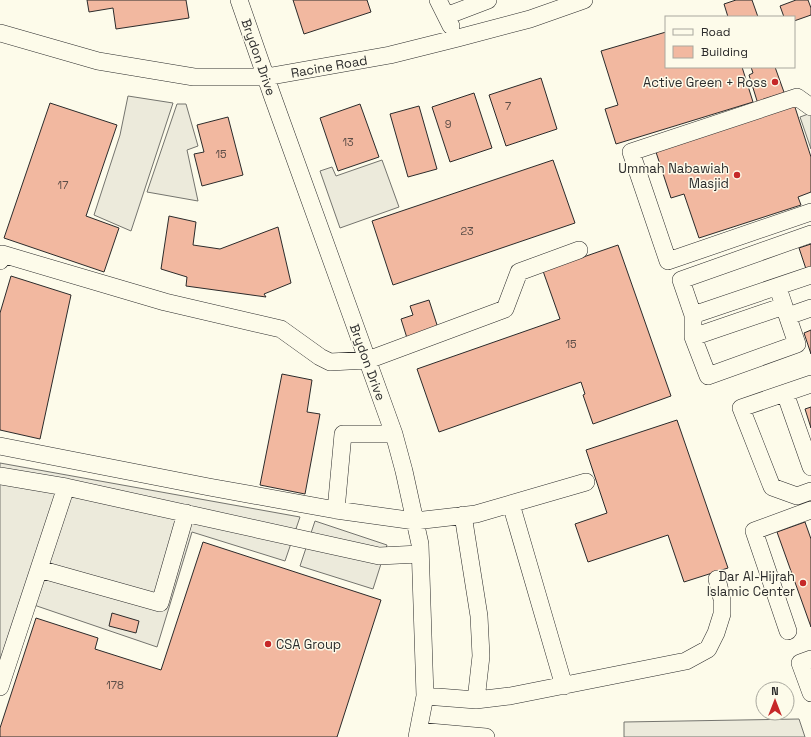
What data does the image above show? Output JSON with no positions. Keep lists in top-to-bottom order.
{
  "streets": {
    "street": ["Brydon Drive", "Racine Road"]
  },
  "crossings": [
    ["Brydon Drive", "Racine Road"]
  ],
  "places": [
    "Active Green + Ross",
    "Ummah Nabawiah Masjid",
    "Dar Al-Hijrah Islamic Center",
    "CSA Group"
  ],
  "house_numbers": [
    "7",
    "9",
    "13",
    "15",
    "17",
    "23",
    "15",
    "178"
  ],
  "legend": ["Road", "Building"],
  "north": "top"
}
